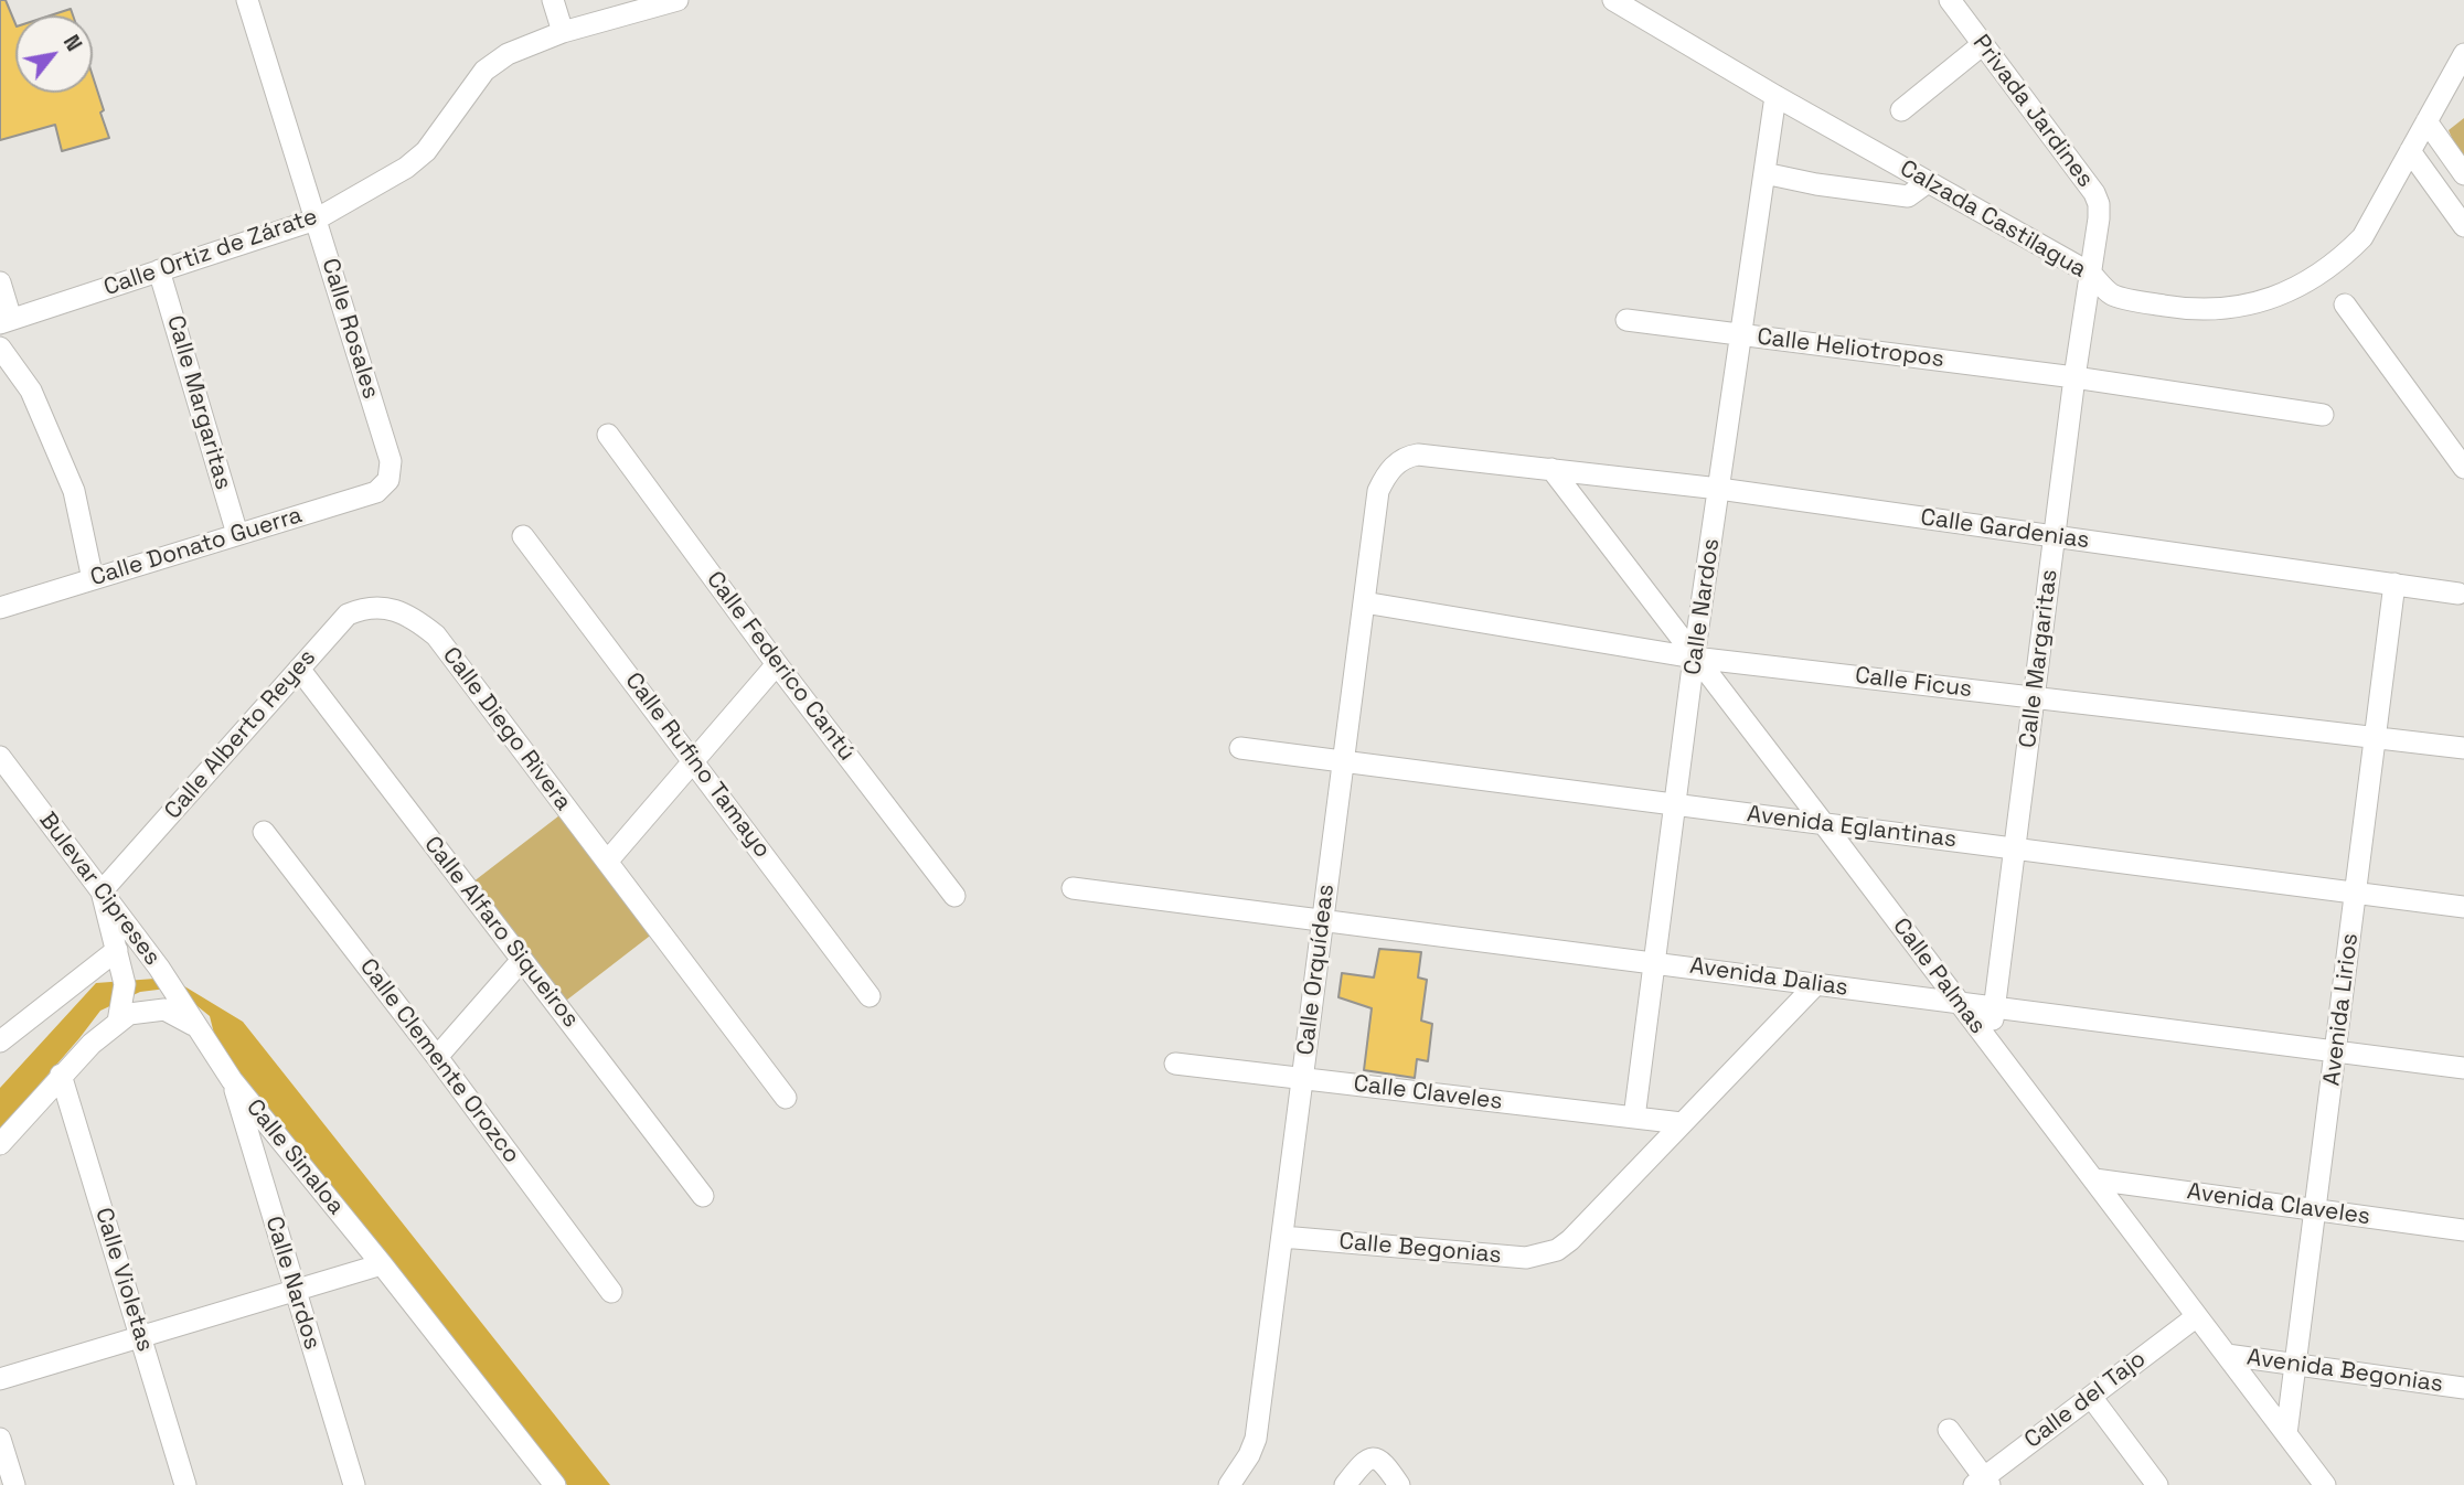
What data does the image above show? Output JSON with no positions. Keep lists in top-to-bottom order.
{
  "streets": {
    "street": [
      "Privada Jardines",
      "Calzada Castilagua",
      "Calle Ortiz de Zárate",
      "Calle Rosales",
      "Calle Heliotropos",
      "Calle Margaritas",
      "Calle Gardenias",
      "Calle Donato Guerra",
      "Calle Nardos",
      "Calle Federico Cantú",
      "Calle Ficus",
      "Calle Diego Rivera",
      "Calle Alberto Reyes",
      "Calle Rufino Tamayo",
      "Avenida Eglantinas",
      "Bulevar Cipreses",
      "Calle Alfaro Siqueiros",
      "Calle Orquídeas",
      "Calle Palmas",
      "Avenida Dalias",
      "Avenida Lirios",
      "Calle Clemente Orozco",
      "Calle Claveles",
      "Calle Sinaloa",
      "Avenida Claveles",
      "Calle Begonias",
      "Calle Violetas",
      "Avenida Begonias",
      "Calle del Tajo"
    ]
  },
  "crossings": [
    ["Privada Jardines", "Calzada Castilagua"],
    ["Privada Jardines", "Calle Margaritas"],
    ["Calzada Castilagua", "Calle Margaritas"],
    ["Calzada Castilagua", "Calle Nardos"],
    ["Calle Ortiz de Zárate", "Calle Rosales"],
    ["Calle Ortiz de Zárate", "Calle Margaritas"],
    ["Calle Rosales", "Calle Donato Guerra"],
    ["Calle Heliotropos", "Calle Margaritas"],
    ["Calle Heliotropos", "Calle Nardos"],
    ["Calle Margaritas", "Calle Gardenias"],
    ["Calle Margaritas", "Calle Donato Guerra"],
    ["Calle Margaritas", "Calle Ficus"],
    ["Calle Margaritas", "Avenida Eglantinas"],
    ["Calle Margaritas", "Calle Palmas"],
    ["Calle Margaritas", "Avenida Dalias"],
    ["Calle Gardenias", "Calle Nardos"],
    ["Calle Gardenias", "Calle Orquídeas"],
    ["Calle Gardenias", "Calle Palmas"],
    ["Calle Gardenias", "Avenida Lirios"],
    ["Calle Nardos", "Calle Ficus"],
    ["Calle Nardos", "Avenida Eglantinas"],
    ["Calle Nardos", "Calle Palmas"],
    ["Calle Nardos", "Avenida Dalias"],
    ["Calle Nardos", "Calle Claveles"],
    ["Calle Nardos", "Calle Sinaloa"],
    ["Calle Ficus", "Calle Orquídeas"],
    ["Calle Ficus", "Calle Palmas"],
    ["Calle Ficus", "Avenida Lirios"],
    ["Calle Diego Rivera", "Calle Alberto Reyes"],
    ["Calle Alberto Reyes", "Bulevar Cipreses"],
    ["Calle Alberto Reyes", "Calle Alfaro Siqueiros"],
    ["Avenida Eglantinas", "Calle Orquídeas"],
    ["Avenida Eglantinas", "Calle Palmas"],
    ["Avenida Eglantinas", "Avenida Lirios"],
    ["Bulevar Cipreses", "Calle Sinaloa"],
    ["Calle Orquídeas", "Avenida Dalias"],
    ["Calle Orquídeas", "Calle Claveles"],
    ["Calle Orquídeas", "Calle Begonias"],
    ["Calle Palmas", "Avenida Dalias"],
    ["Calle Palmas", "Avenida Lirios"],
    ["Calle Palmas", "Avenida Claveles"],
    ["Calle Palmas", "Avenida Begonias"],
    ["Calle Palmas", "Calle del Tajo"],
    ["Avenida Dalias", "Avenida Lirios"],
    ["Avenida Lirios", "Avenida Claveles"],
    ["Avenida Lirios", "Avenida Begonias"],
    ["Calle Claveles", "Calle Begonias"]
  ],
  "north": "top right"
}
